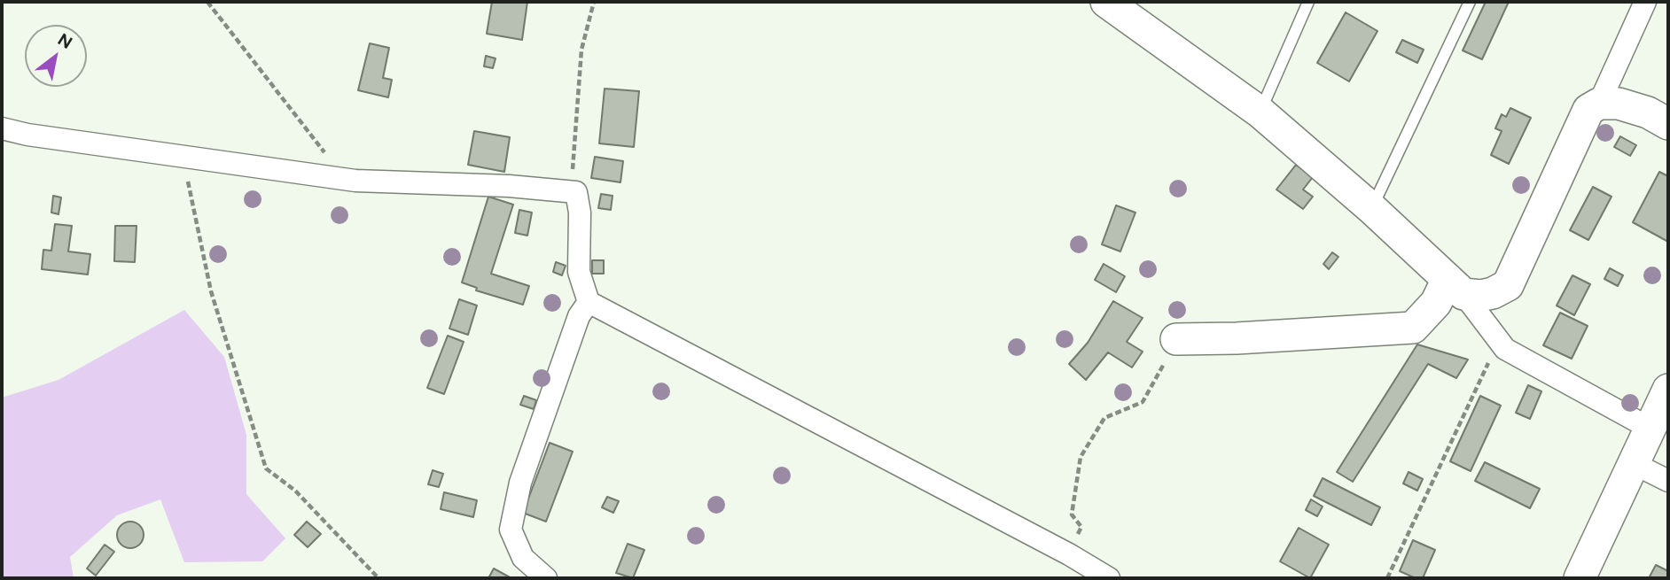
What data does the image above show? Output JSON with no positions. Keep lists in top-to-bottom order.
{
  "north": "top right"
}
